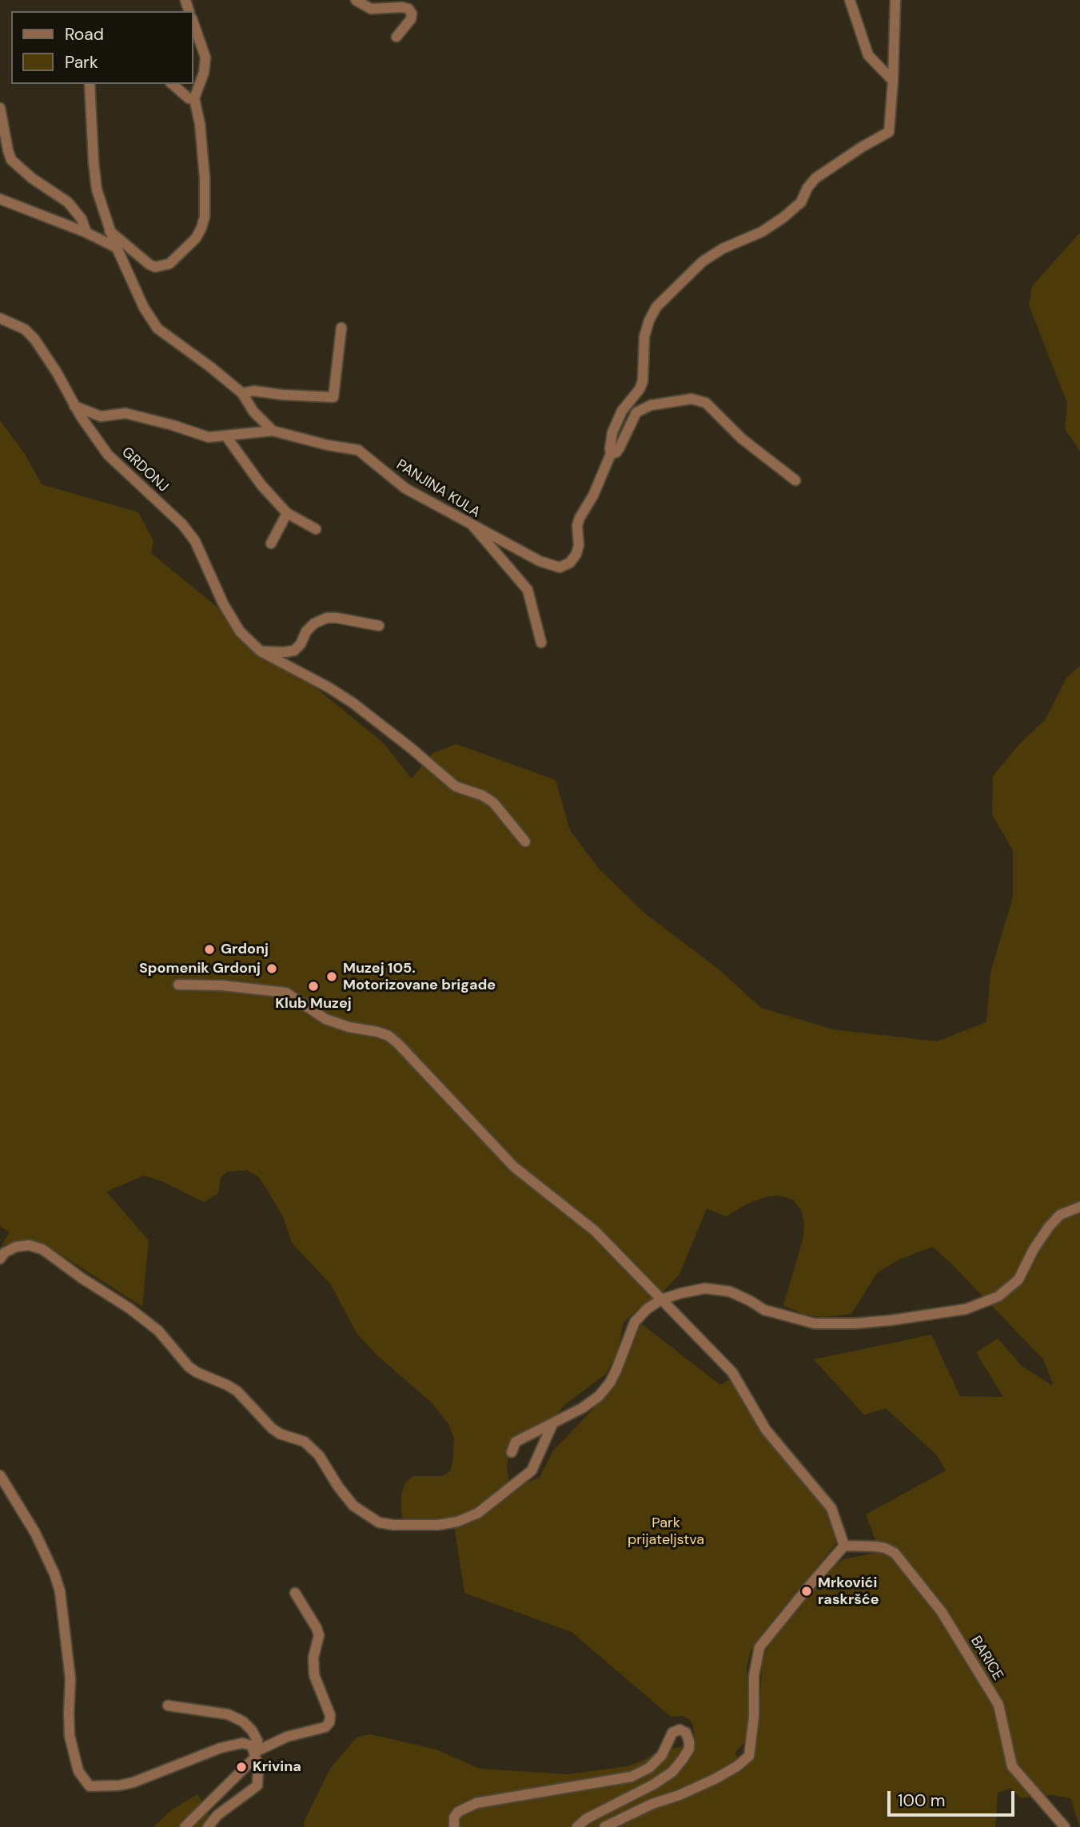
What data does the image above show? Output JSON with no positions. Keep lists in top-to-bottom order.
{
  "streets": {
    "street": ["GRDONJ", "PANJINA KULA", "BARICE"]
  },
  "parks": ["Park prijateljstva"],
  "places": [
    "Grdonj",
    "Spomenik Grdonj",
    "Muzej 105. Motorizovane brigade",
    "Klub Muzej",
    "Mrkovići raskršće",
    "Krivina"
  ],
  "legend": ["Road", "Park"],
  "scale_bar": "100 m"
}
